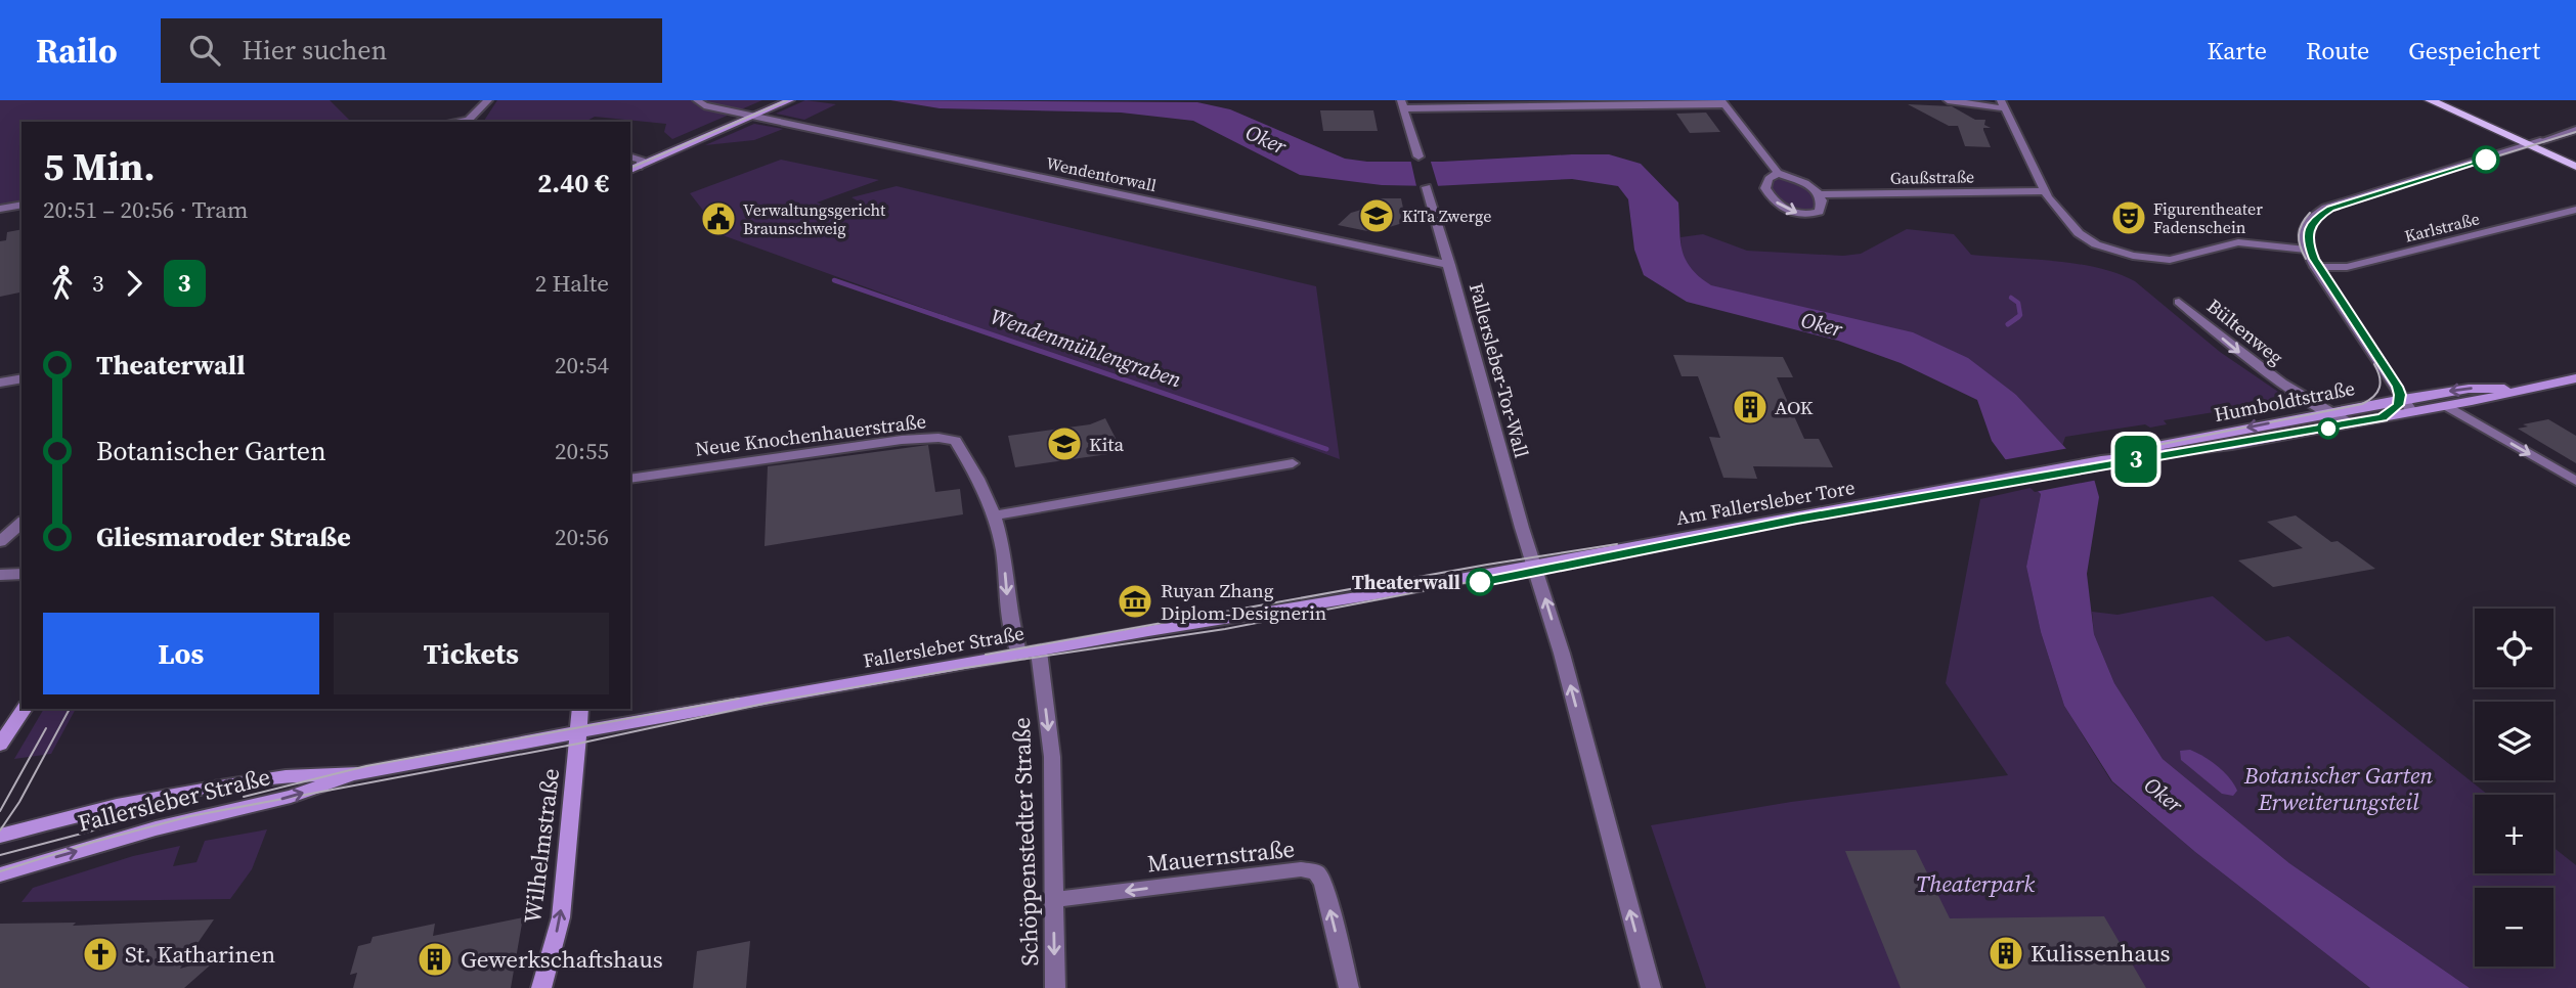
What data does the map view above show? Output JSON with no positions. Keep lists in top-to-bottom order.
{
  "streets": {
    "main road": [
      "Humboldtstraße",
      "Am Fallersleber Tore",
      "Fallersleber Straße",
      "Wilhelmstraße"
    ],
    "street": [
      "Wendentorwall",
      "Gaußstraße",
      "Karlstraße",
      "Bültenweg",
      "Fallersleber-Tor-Wall",
      "Neue Knochenhauerstraße",
      "Schöppenstedter Straße",
      "Mauernstraße"
    ]
  },
  "crossings": [
    ["Wendentorwall", "Fallersleber-Tor-Wall"],
    ["Bültenweg", "Humboldtstraße"],
    ["Fallersleber-Tor-Wall", "Am Fallersleber Tore"],
    ["Fallersleber-Tor-Wall", "Fallersleber Straße"],
    ["Humboldtstraße", "Am Fallersleber Tore"],
    ["Neue Knochenhauerstraße", "Fallersleber Straße"],
    ["Am Fallersleber Tore", "Fallersleber Straße"],
    ["Fallersleber Straße", "Schöppenstedter Straße"],
    ["Fallersleber Straße", "Wilhelmstraße"],
    ["Schöppenstedter Straße", "Mauernstraße"]
  ],
  "one_way": ["Schöppenstedter Straße", "Wilhelmstraße"],
  "water": ["Oker", "Wendenmühlengraben"],
  "parks": ["Botanischer Garten Erweiterungsteil", "Theaterpark"],
  "places": {
    "school or university": ["KiTa Zwerge", "Kita"],
    "theatre": ["Figurentheater Fadenschein"],
    "public building": ["Verwaltungsgericht Braunschweig"],
    "building": ["AOK", "Kulissenhaus", "Gewerkschaftshaus"],
    "other": ["Theaterwall"],
    "museum": ["Ruyan Zhang Diplom-Designerin"],
    "church": ["St. Katharinen"]
  },
  "lines": ["tram line 3"],
  "page": {
    "header": "Railo",
    "search": "Hier suchen",
    "nav": ["Karte", "Route", "Gespeichert"],
    "on_map": "3",
    "heading": ["5 Min.", "20:51 – 20:56 · Tram", "2.40 €"],
    "legs": ["3", "3", "2 Halte"],
    "list": [
      {
        "name": "Theaterwall",
        "value": "20:54"
      },
      {
        "name": "Botanischer Garten",
        "value": "20:55"
      },
      {
        "name": "Gliesmaroder Straße",
        "value": "20:56"
      }
    ],
    "buttons": ["Los", "Tickets"],
    "map_buttons": ["+", "−"]
  }
}
